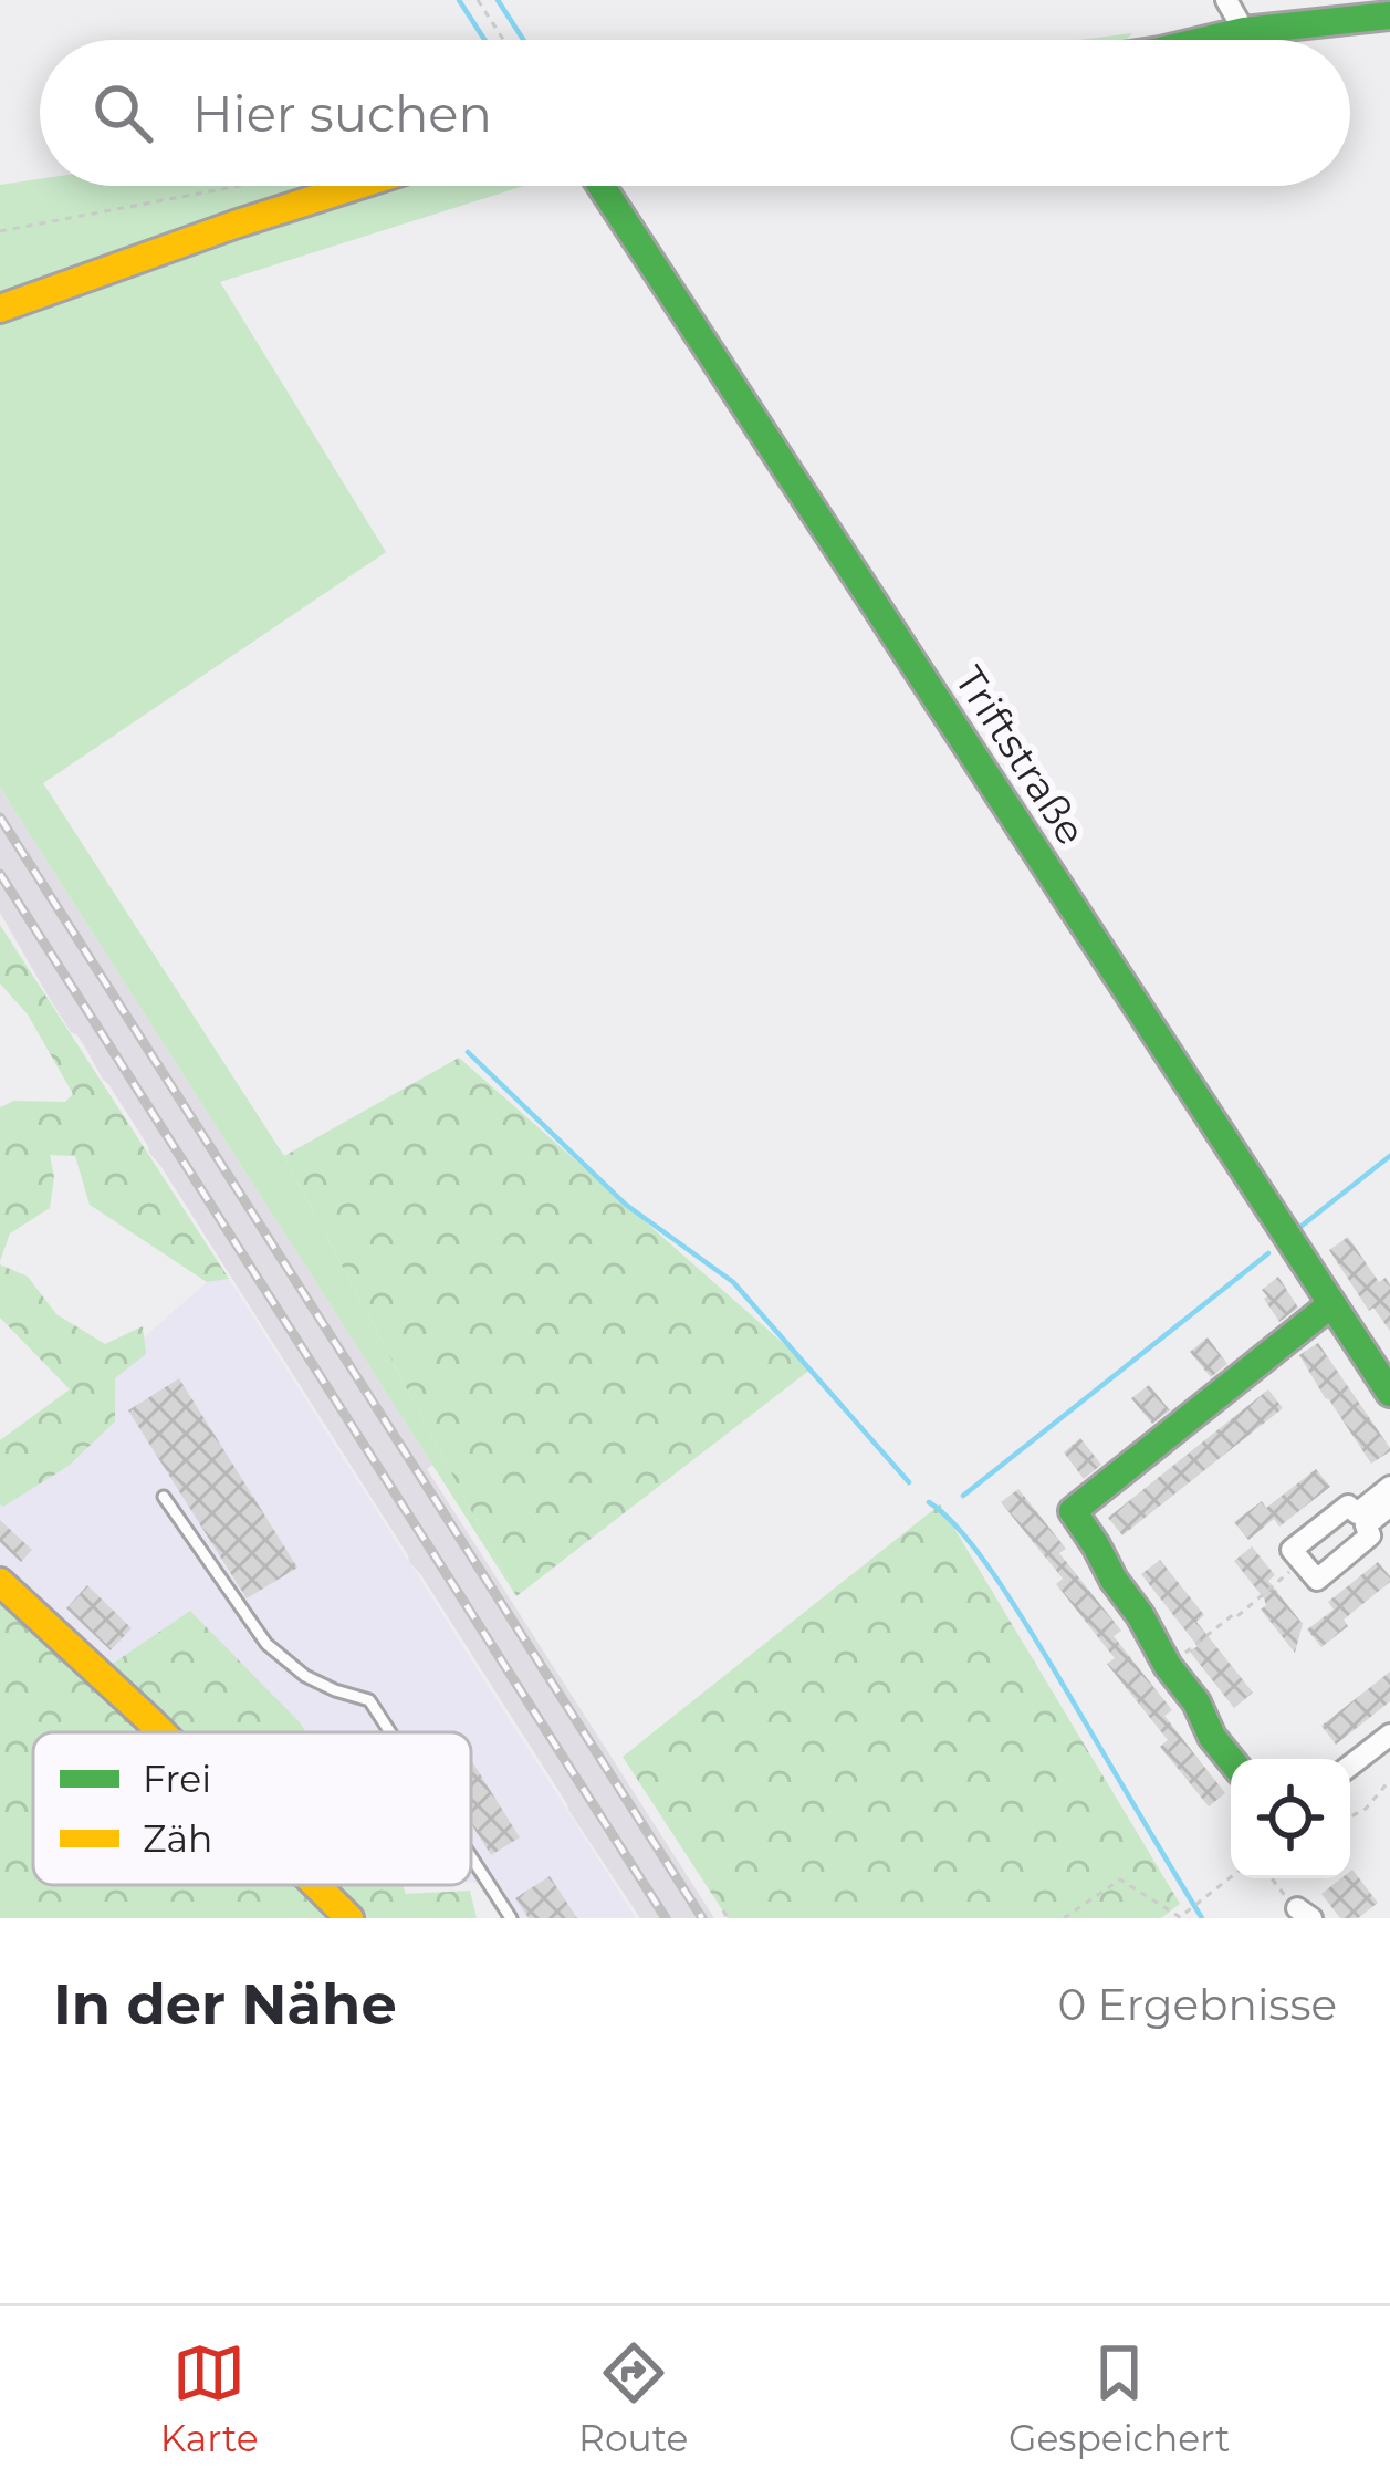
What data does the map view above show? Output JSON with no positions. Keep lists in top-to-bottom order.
{
  "streets": {
    "street": ["Triftstraße"]
  },
  "legend": ["Frei", "Zäh"],
  "page": {
    "search": "Hier suchen",
    "heading": ["In der Nähe", "0 Ergebnisse"],
    "nav": ["Karte", "Route", "Gespeichert"]
  }
}
